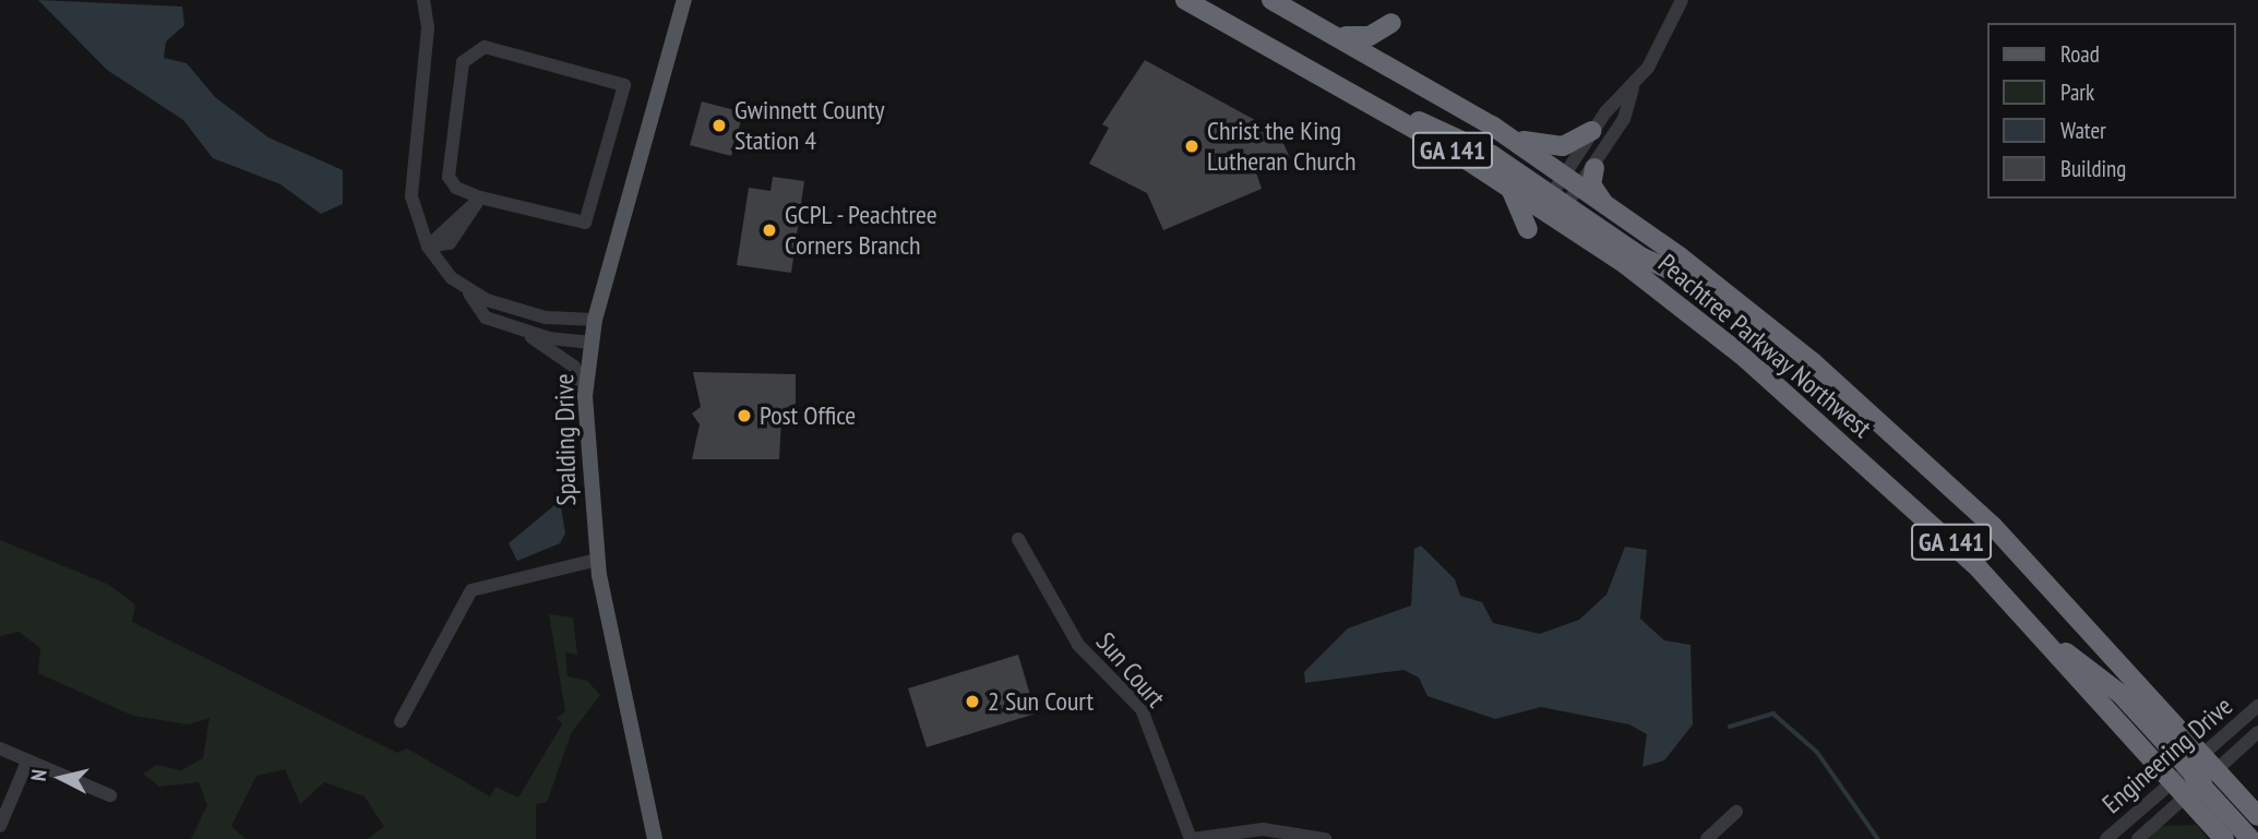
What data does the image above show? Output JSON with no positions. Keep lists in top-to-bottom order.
{
  "streets": {
    "highway": ["GA 141", "Peachtree Parkway Northwest"],
    "main road": ["Spalding Drive"],
    "street": ["Sun Court", "Engineering Drive"]
  },
  "crossings": [
    ["Peachtree Parkway Northwest", "Engineering Drive"]
  ],
  "places": [
    "Gwinnett County Station 4",
    "Christ the King Lutheran Church",
    "GCPL - Peachtree Corners Branch",
    "Post Office",
    "2 Sun Court"
  ],
  "legend": [
    "Road",
    "Park",
    "Water",
    "Building"
  ],
  "north": "left"
}
